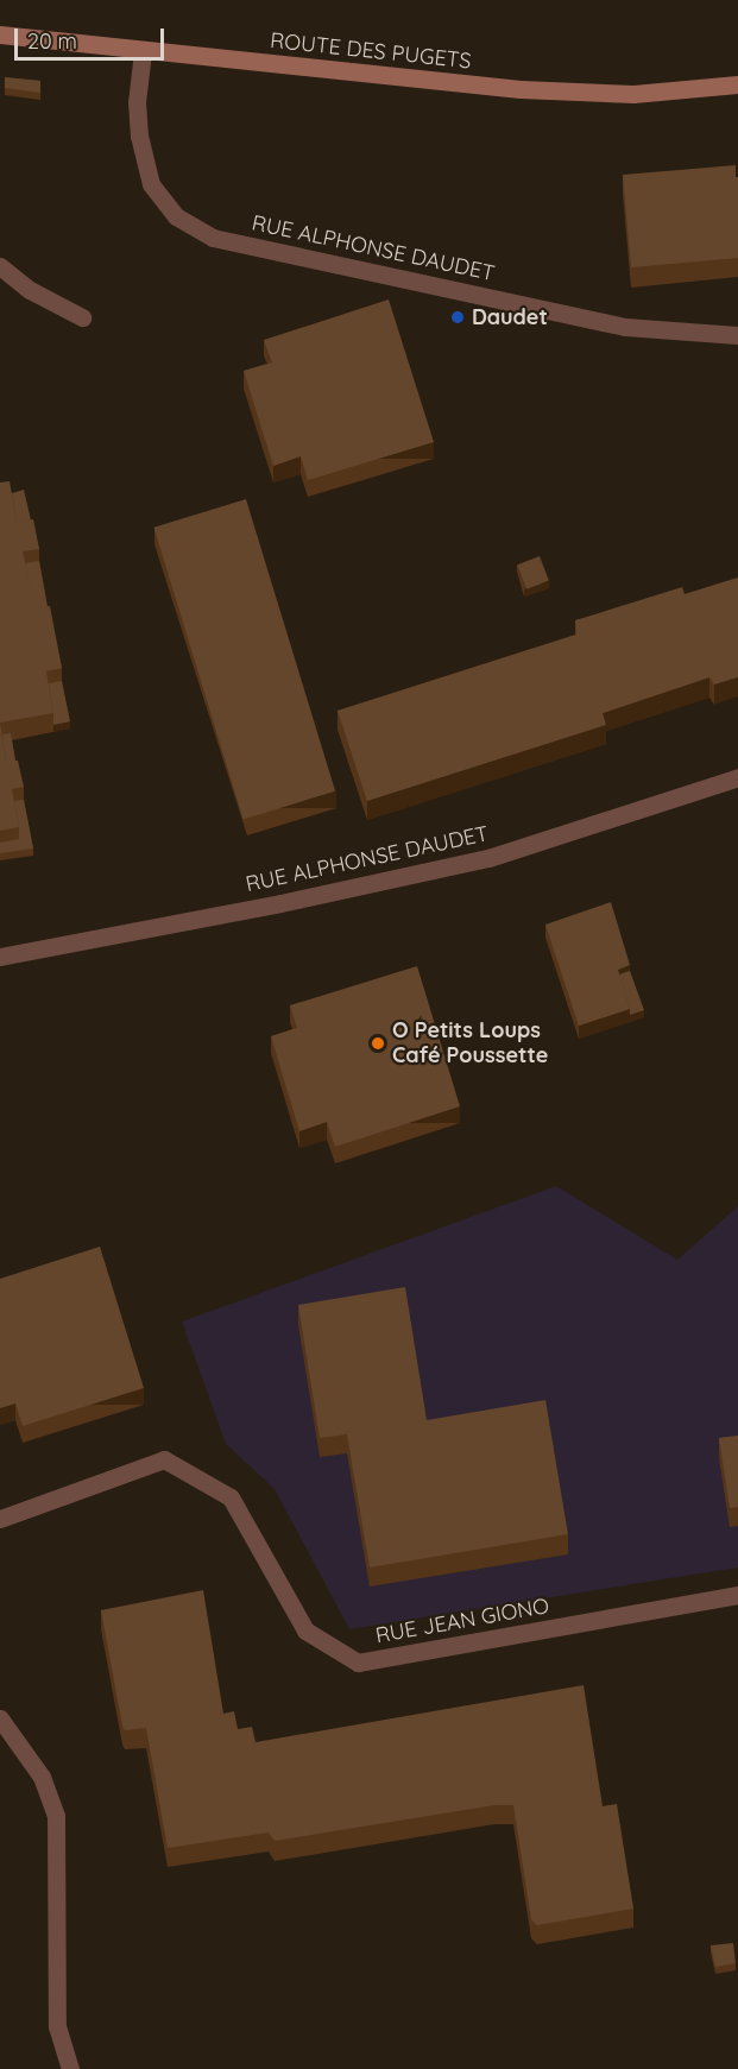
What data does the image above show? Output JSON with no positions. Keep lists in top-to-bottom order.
{
  "streets": {
    "main road": ["ROUTE DES PUGETS"],
    "street": ["RUE ALPHONSE DAUDET", "RUE JEAN GIONO"]
  },
  "crossings": [
    ["ROUTE DES PUGETS", "RUE ALPHONSE DAUDET"]
  ],
  "places": ["Daudet", "O Petits Loups Café Poussette"],
  "scale_bar": "20 m"
}
